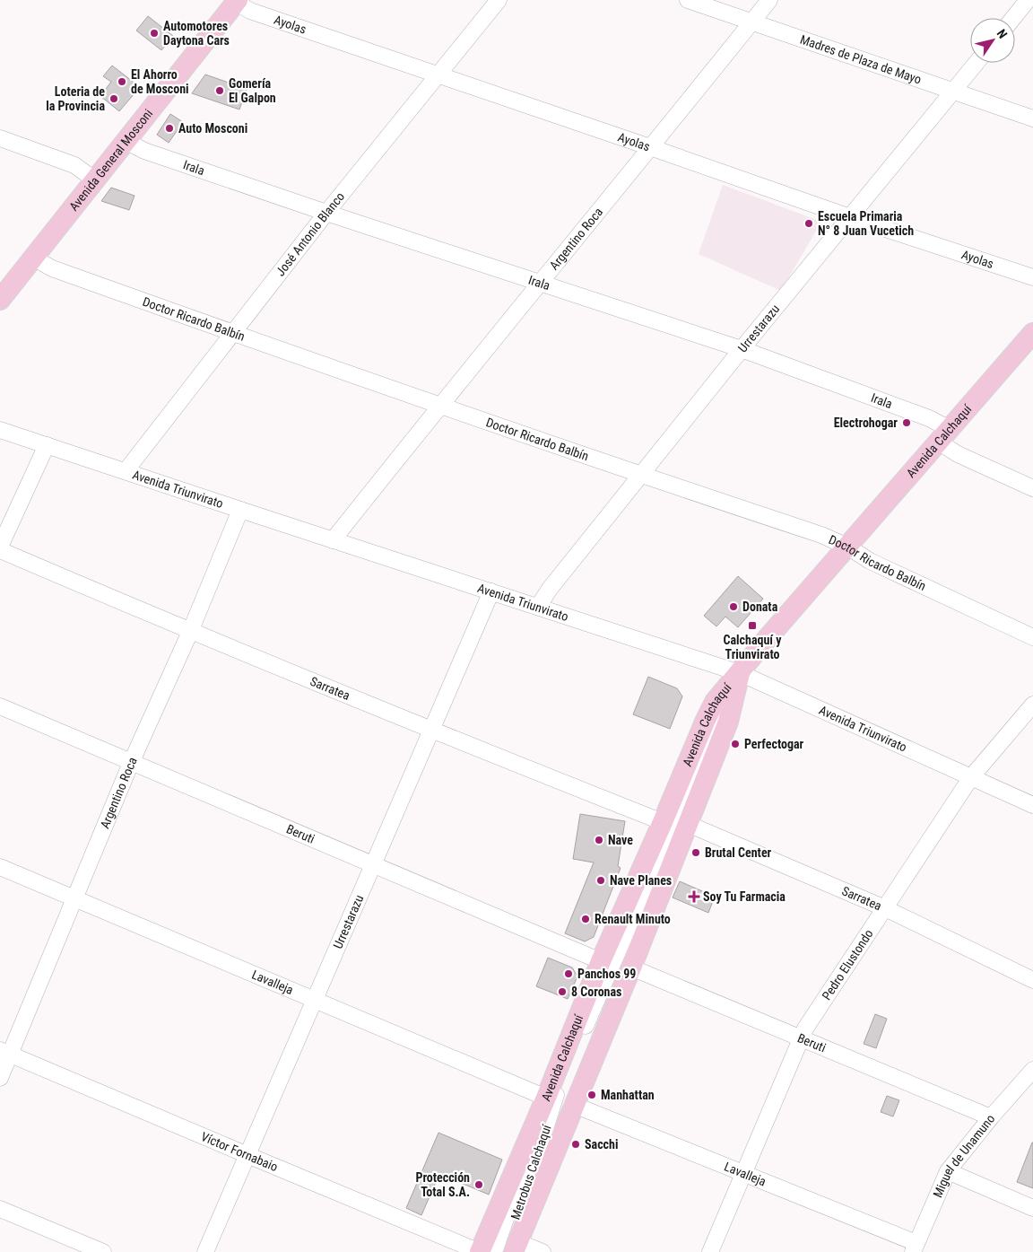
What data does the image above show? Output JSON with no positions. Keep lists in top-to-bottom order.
{
  "streets": {
    "main road": ["Avenida General Mosconi", "Avenida Calchaquí"],
    "street": [
      "Ayolas",
      "Madres de Plaza de Mayo",
      "Irala",
      "José Antonio Blanco",
      "Argentino Roca",
      "Doctor Ricardo Balbín",
      "Urrestarazu",
      "Avenida Triunvirato",
      "Sarratea",
      "Beruti",
      "Pedro Elustondo",
      "Lavalleja",
      "Víctor Fornabaio",
      "Miguel de Unamuno",
      "Metrobus Calchaquí"
    ]
  },
  "crossings": [
    ["Ayolas", "Avenida General Mosconi"],
    ["Ayolas", "José Antonio Blanco"],
    ["Ayolas", "Argentino Roca"],
    ["Ayolas", "Urrestarazu"],
    ["Madres de Plaza de Mayo", "Argentino Roca"],
    ["Madres de Plaza de Mayo", "Urrestarazu"],
    ["Avenida General Mosconi", "Irala"],
    ["Avenida General Mosconi", "Doctor Ricardo Balbín"],
    ["Irala", "José Antonio Blanco"],
    ["Irala", "Argentino Roca"],
    ["Irala", "Urrestarazu"],
    ["Irala", "Avenida Calchaquí"],
    ["José Antonio Blanco", "Doctor Ricardo Balbín"],
    ["José Antonio Blanco", "Avenida Triunvirato"],
    ["Argentino Roca", "Doctor Ricardo Balbín"],
    ["Argentino Roca", "Avenida Triunvirato"],
    ["Argentino Roca", "Sarratea"],
    ["Argentino Roca", "Beruti"],
    ["Argentino Roca", "Lavalleja"],
    ["Argentino Roca", "Víctor Fornabaio"],
    ["Doctor Ricardo Balbín", "Urrestarazu"],
    ["Doctor Ricardo Balbín", "Avenida Calchaquí"],
    ["Urrestarazu", "Avenida Triunvirato"],
    ["Urrestarazu", "Sarratea"],
    ["Urrestarazu", "Beruti"],
    ["Urrestarazu", "Lavalleja"],
    ["Urrestarazu", "Víctor Fornabaio"],
    ["Avenida Calchaquí", "Avenida Triunvirato"],
    ["Avenida Calchaquí", "Sarratea"],
    ["Avenida Calchaquí", "Beruti"],
    ["Avenida Calchaquí", "Lavalleja"],
    ["Avenida Calchaquí", "Víctor Fornabaio"],
    ["Avenida Calchaquí", "Metrobus Calchaquí"],
    ["Avenida Triunvirato", "Pedro Elustondo"],
    ["Avenida Triunvirato", "Metrobus Calchaquí"],
    ["Sarratea", "Pedro Elustondo"],
    ["Beruti", "Pedro Elustondo"],
    ["Beruti", "Miguel de Unamuno"],
    ["Pedro Elustondo", "Lavalleja"],
    ["Lavalleja", "Miguel de Unamuno"],
    ["Lavalleja", "Metrobus Calchaquí"]
  ],
  "places": {
    "other": [
      "Automotores Daytona Cars",
      "El Ahorro de Mosconi",
      "Gomería El Galpon",
      "Loteria de la Provincia",
      "Auto Mosconi",
      "Escuela Primaria N° 8 Juan Vucetich",
      "Electrohogar",
      "Donata",
      "Perfectogar",
      "Nave",
      "Brutal Center",
      "Nave Planes",
      "Renault Minuto",
      "Panchos 99",
      "8 Coronas",
      "Manhattan",
      "Sacchi",
      "Protección Total S.A."
    ],
    "transit": ["Calchaquí y Triunvirato"],
    "health": ["Soy Tu Farmacia"]
  },
  "north": "top right"
}
